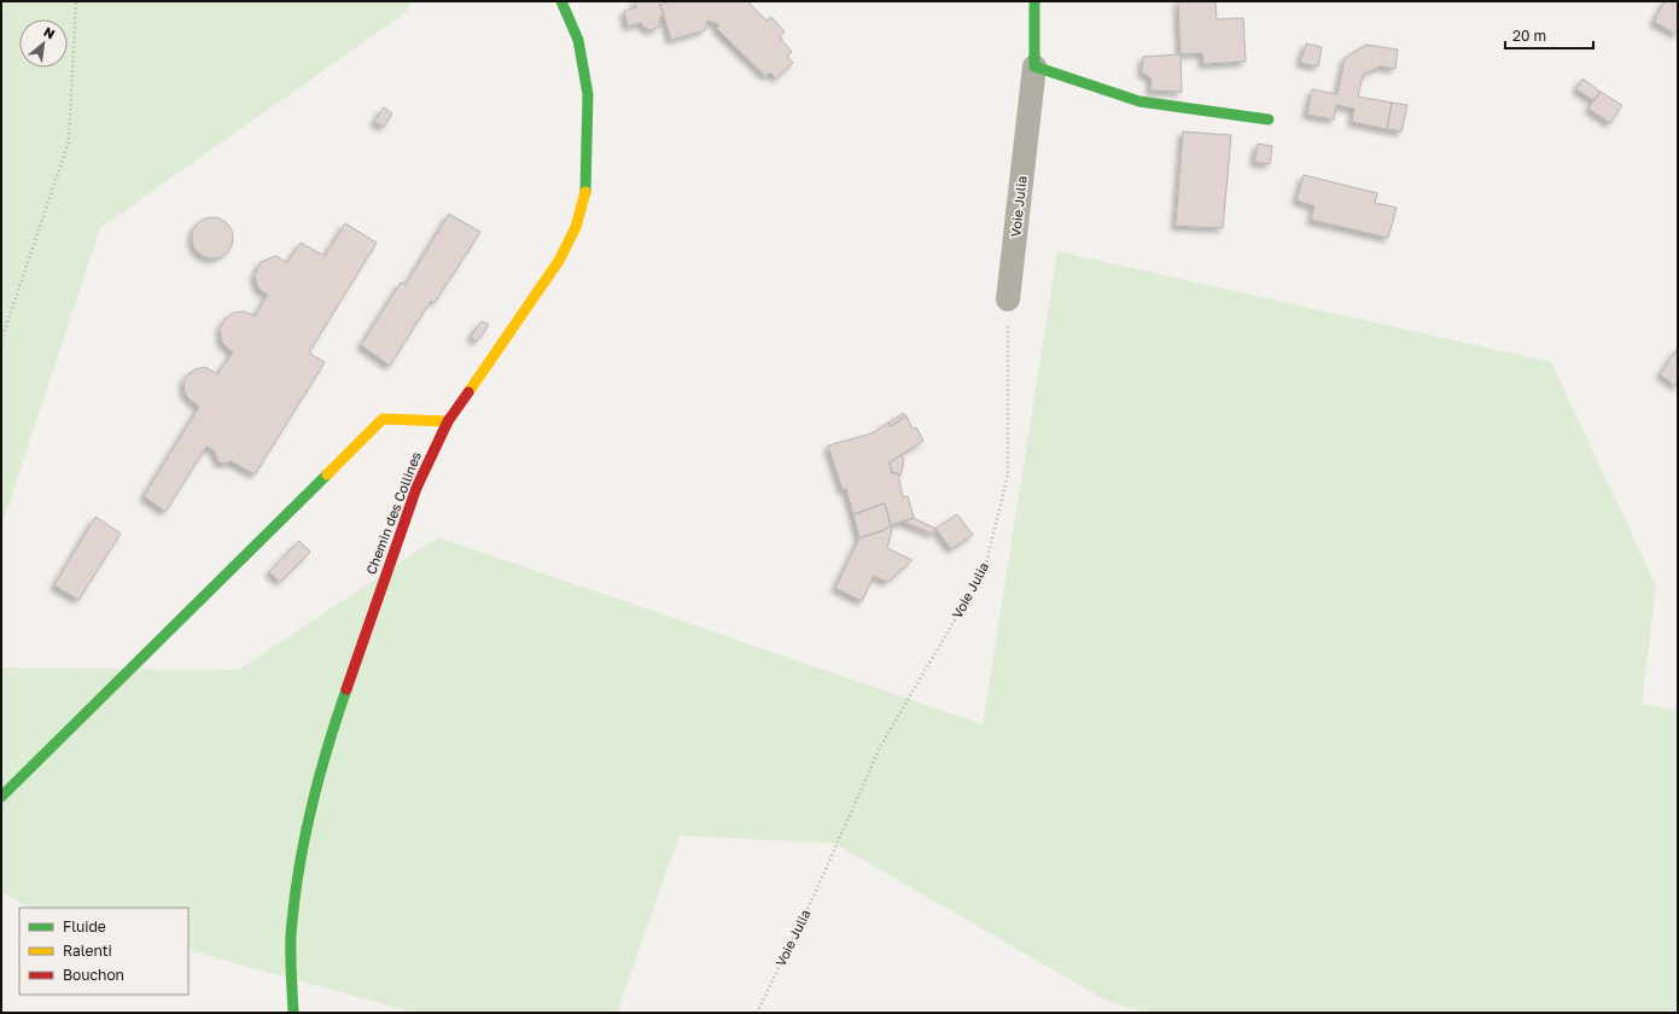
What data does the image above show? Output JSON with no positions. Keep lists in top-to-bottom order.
{
  "streets": {
    "street": ["Voie Julia", "Chemin des Collines"]
  },
  "legend": ["Fluide", "Ralenti", "Bouchon"],
  "scale_bar": "20 m",
  "north": "top right"
}
